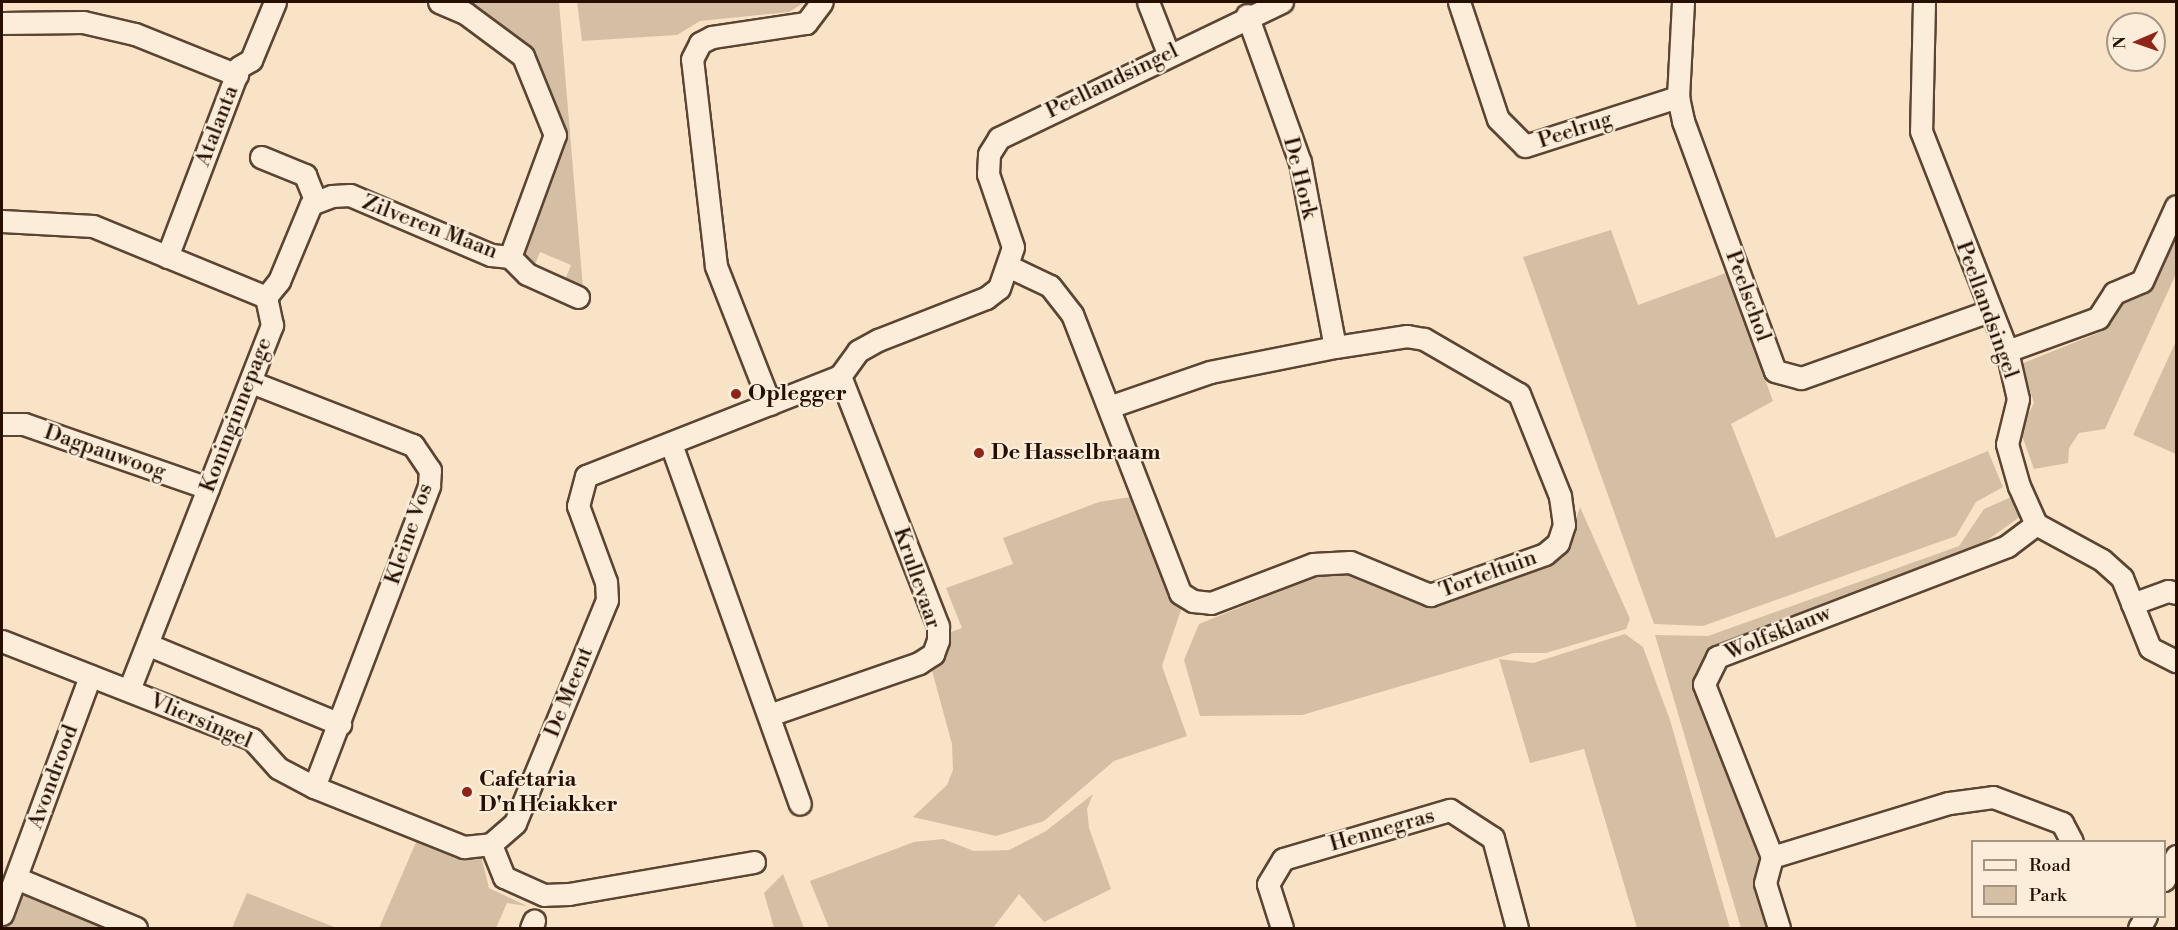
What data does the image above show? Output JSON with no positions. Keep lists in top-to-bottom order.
{
  "streets": {
    "street": [
      "Peellandsingel",
      "Atalanta",
      "Peelrug",
      "De Hork",
      "Zilveren Maan",
      "Peelschol",
      "Koninginnepage",
      "Dagpauwoog",
      "Kleine Vos",
      "Torteltuin",
      "Krullevaar",
      "Wolfsklauw",
      "De Meent",
      "Vliersingel",
      "Avondrood",
      "Hennegras"
    ]
  },
  "crossings": [
    ["Peellandsingel", "De Hork"],
    ["Peellandsingel", "Peelschol"],
    ["Peellandsingel", "Torteltuin"],
    ["Peellandsingel", "Wolfsklauw"],
    ["Peelrug", "Peelschol"],
    ["De Hork", "Torteltuin"],
    ["Koninginnepage", "Dagpauwoog"],
    ["Koninginnepage", "Kleine Vos"],
    ["Koninginnepage", "Vliersingel"],
    ["Kleine Vos", "Vliersingel"],
    ["De Meent", "Vliersingel"],
    ["Vliersingel", "Avondrood"]
  ],
  "places": ["Oplegger", "De Hasselbraam", "Cafetaria D'n Heiakker"],
  "legend": ["Road", "Park"],
  "north": "left"
}
